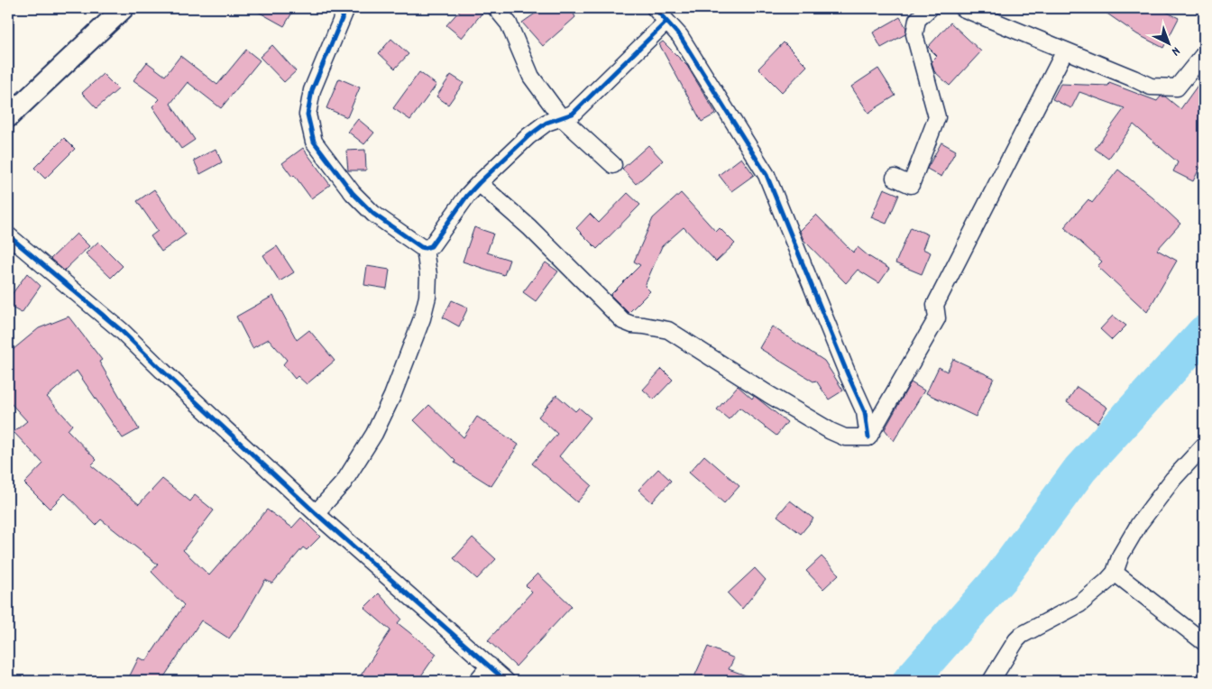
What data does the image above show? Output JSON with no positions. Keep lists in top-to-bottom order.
{
  "north": "bottom right"
}
